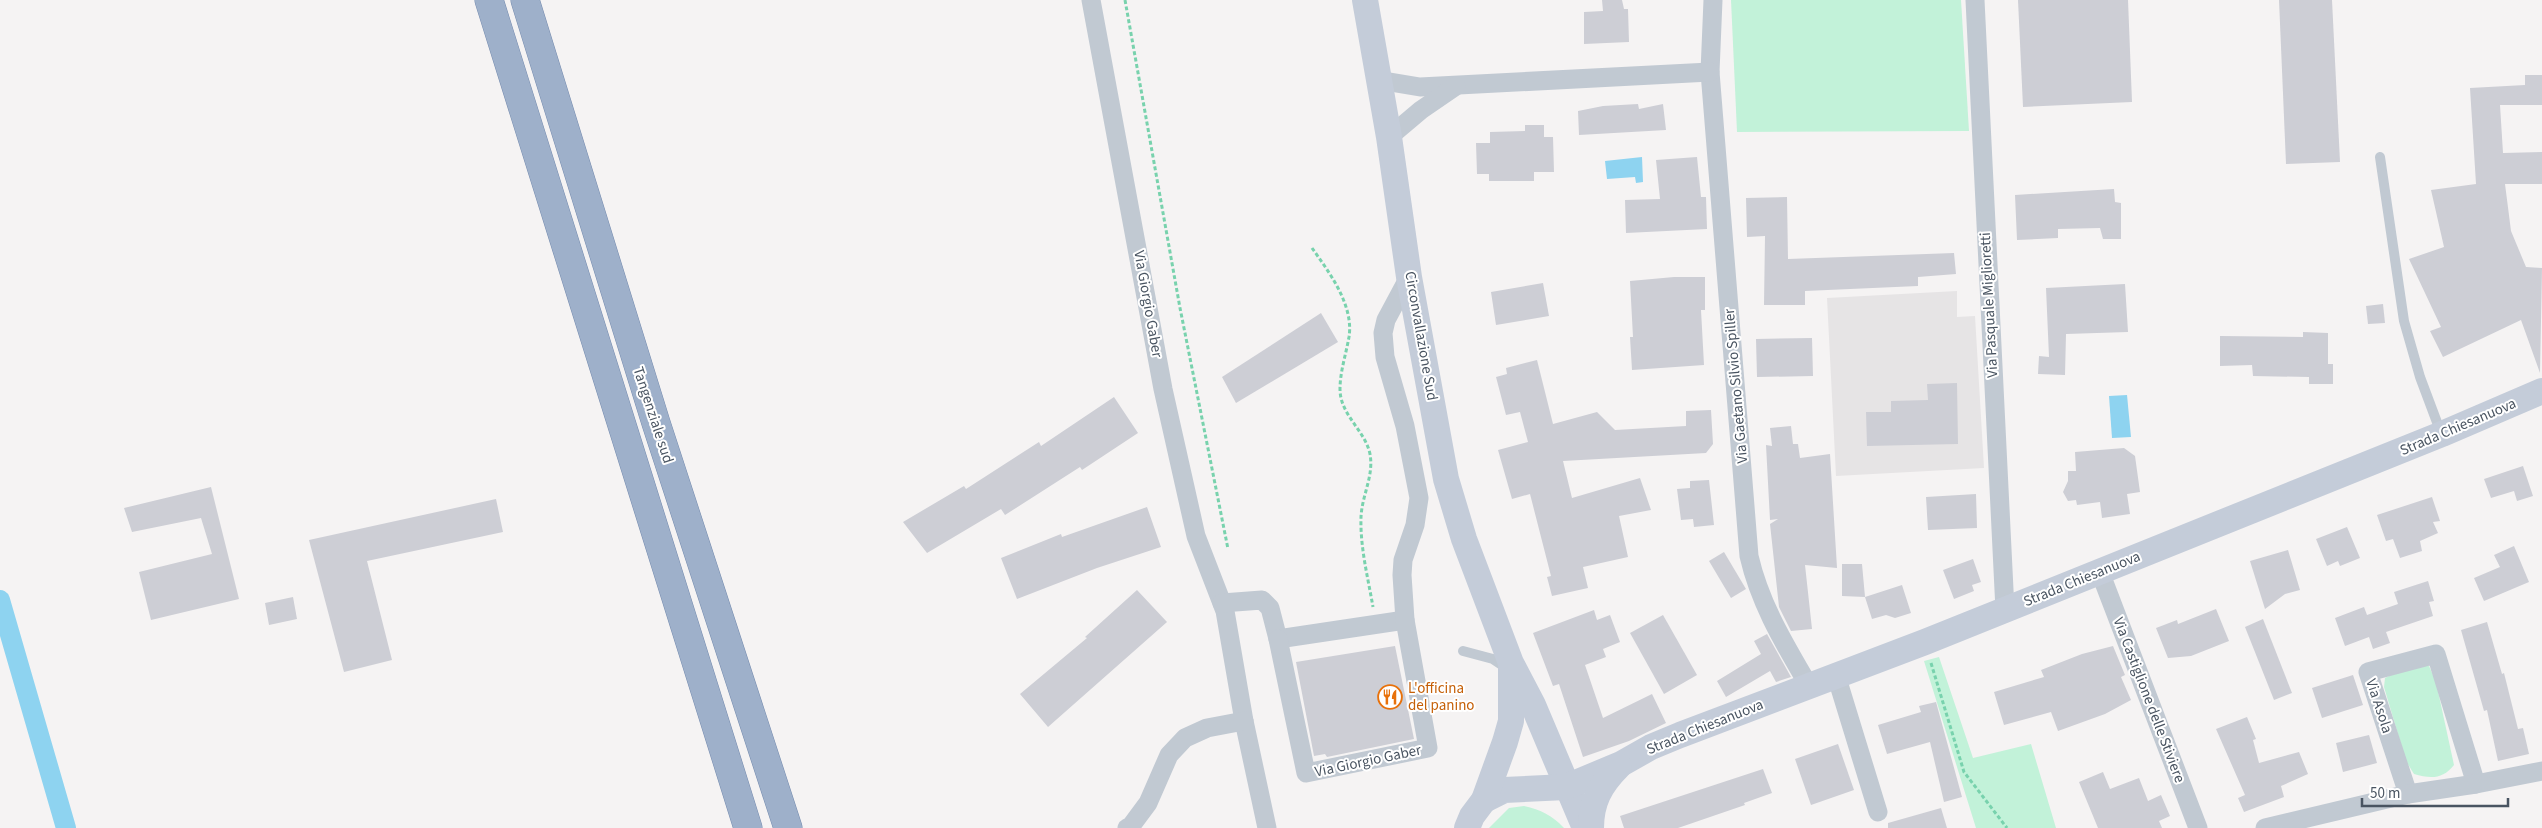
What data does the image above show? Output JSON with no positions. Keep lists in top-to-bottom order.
{
  "streets": {
    "highway": ["Tangenziale sud"],
    "main road": ["Circonvallazione Sud", "Strada Chiesanuova"],
    "street": [
      "Via Giorgio Gaber",
      "Via Pasquale Miglioretti",
      "Via Gaetano Silvio Spiller",
      "Via Castiglione delle Stiviere",
      "Via Asola"
    ]
  },
  "crossings": [
    ["Via Pasquale Miglioretti", "Strada Chiesanuova"],
    ["Circonvallazione Sud", "Strada Chiesanuova"],
    ["Via Gaetano Silvio Spiller", "Strada Chiesanuova"],
    ["Strada Chiesanuova", "Via Castiglione delle Stiviere"]
  ],
  "places": {
    "restaurant": ["L'officina del panino"]
  },
  "scale_bar": "50 m"
}
